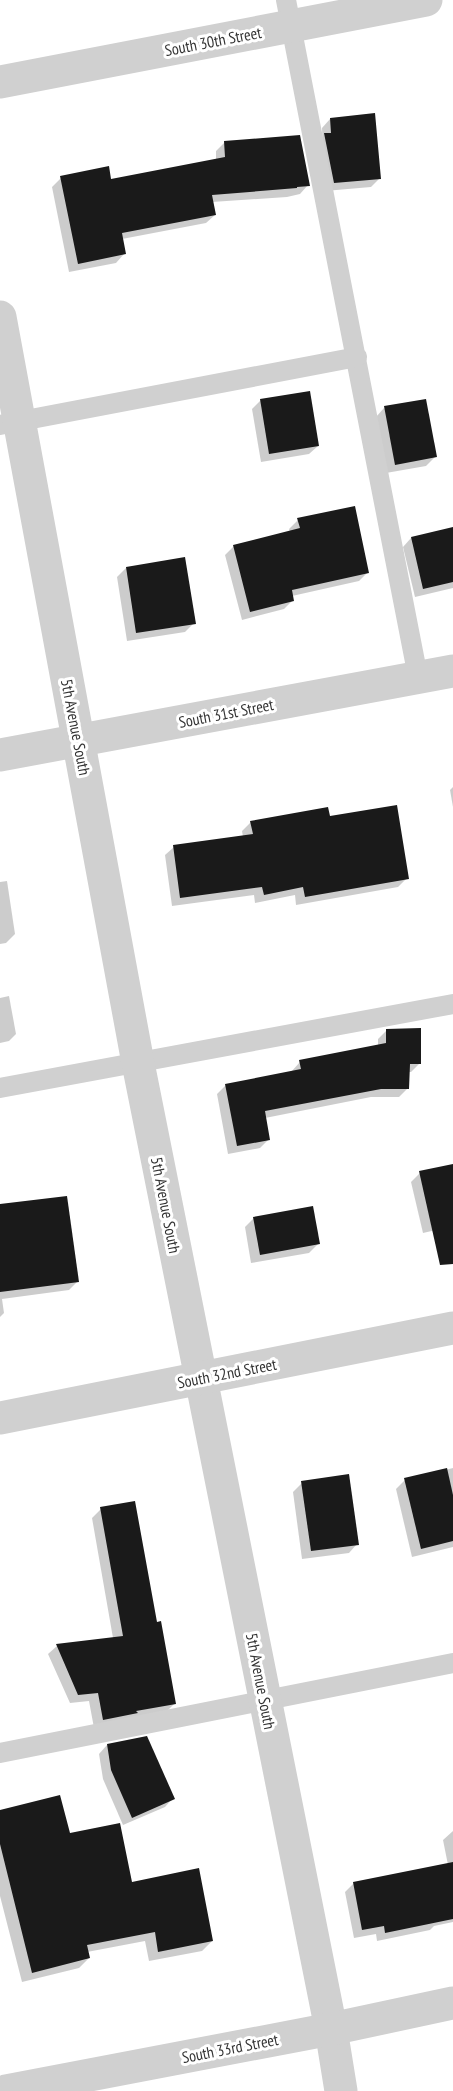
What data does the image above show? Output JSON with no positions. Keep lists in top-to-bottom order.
{
  "streets": {
    "street": [
      "South 30th Street",
      "South 31st Street",
      "5th Avenue South",
      "South 32nd Street",
      "South 33rd Street"
    ]
  },
  "crossings": [
    ["South 31st Street", "5th Avenue South"],
    ["5th Avenue South", "South 32nd Street"],
    ["5th Avenue South", "South 33rd Street"]
  ]
}
